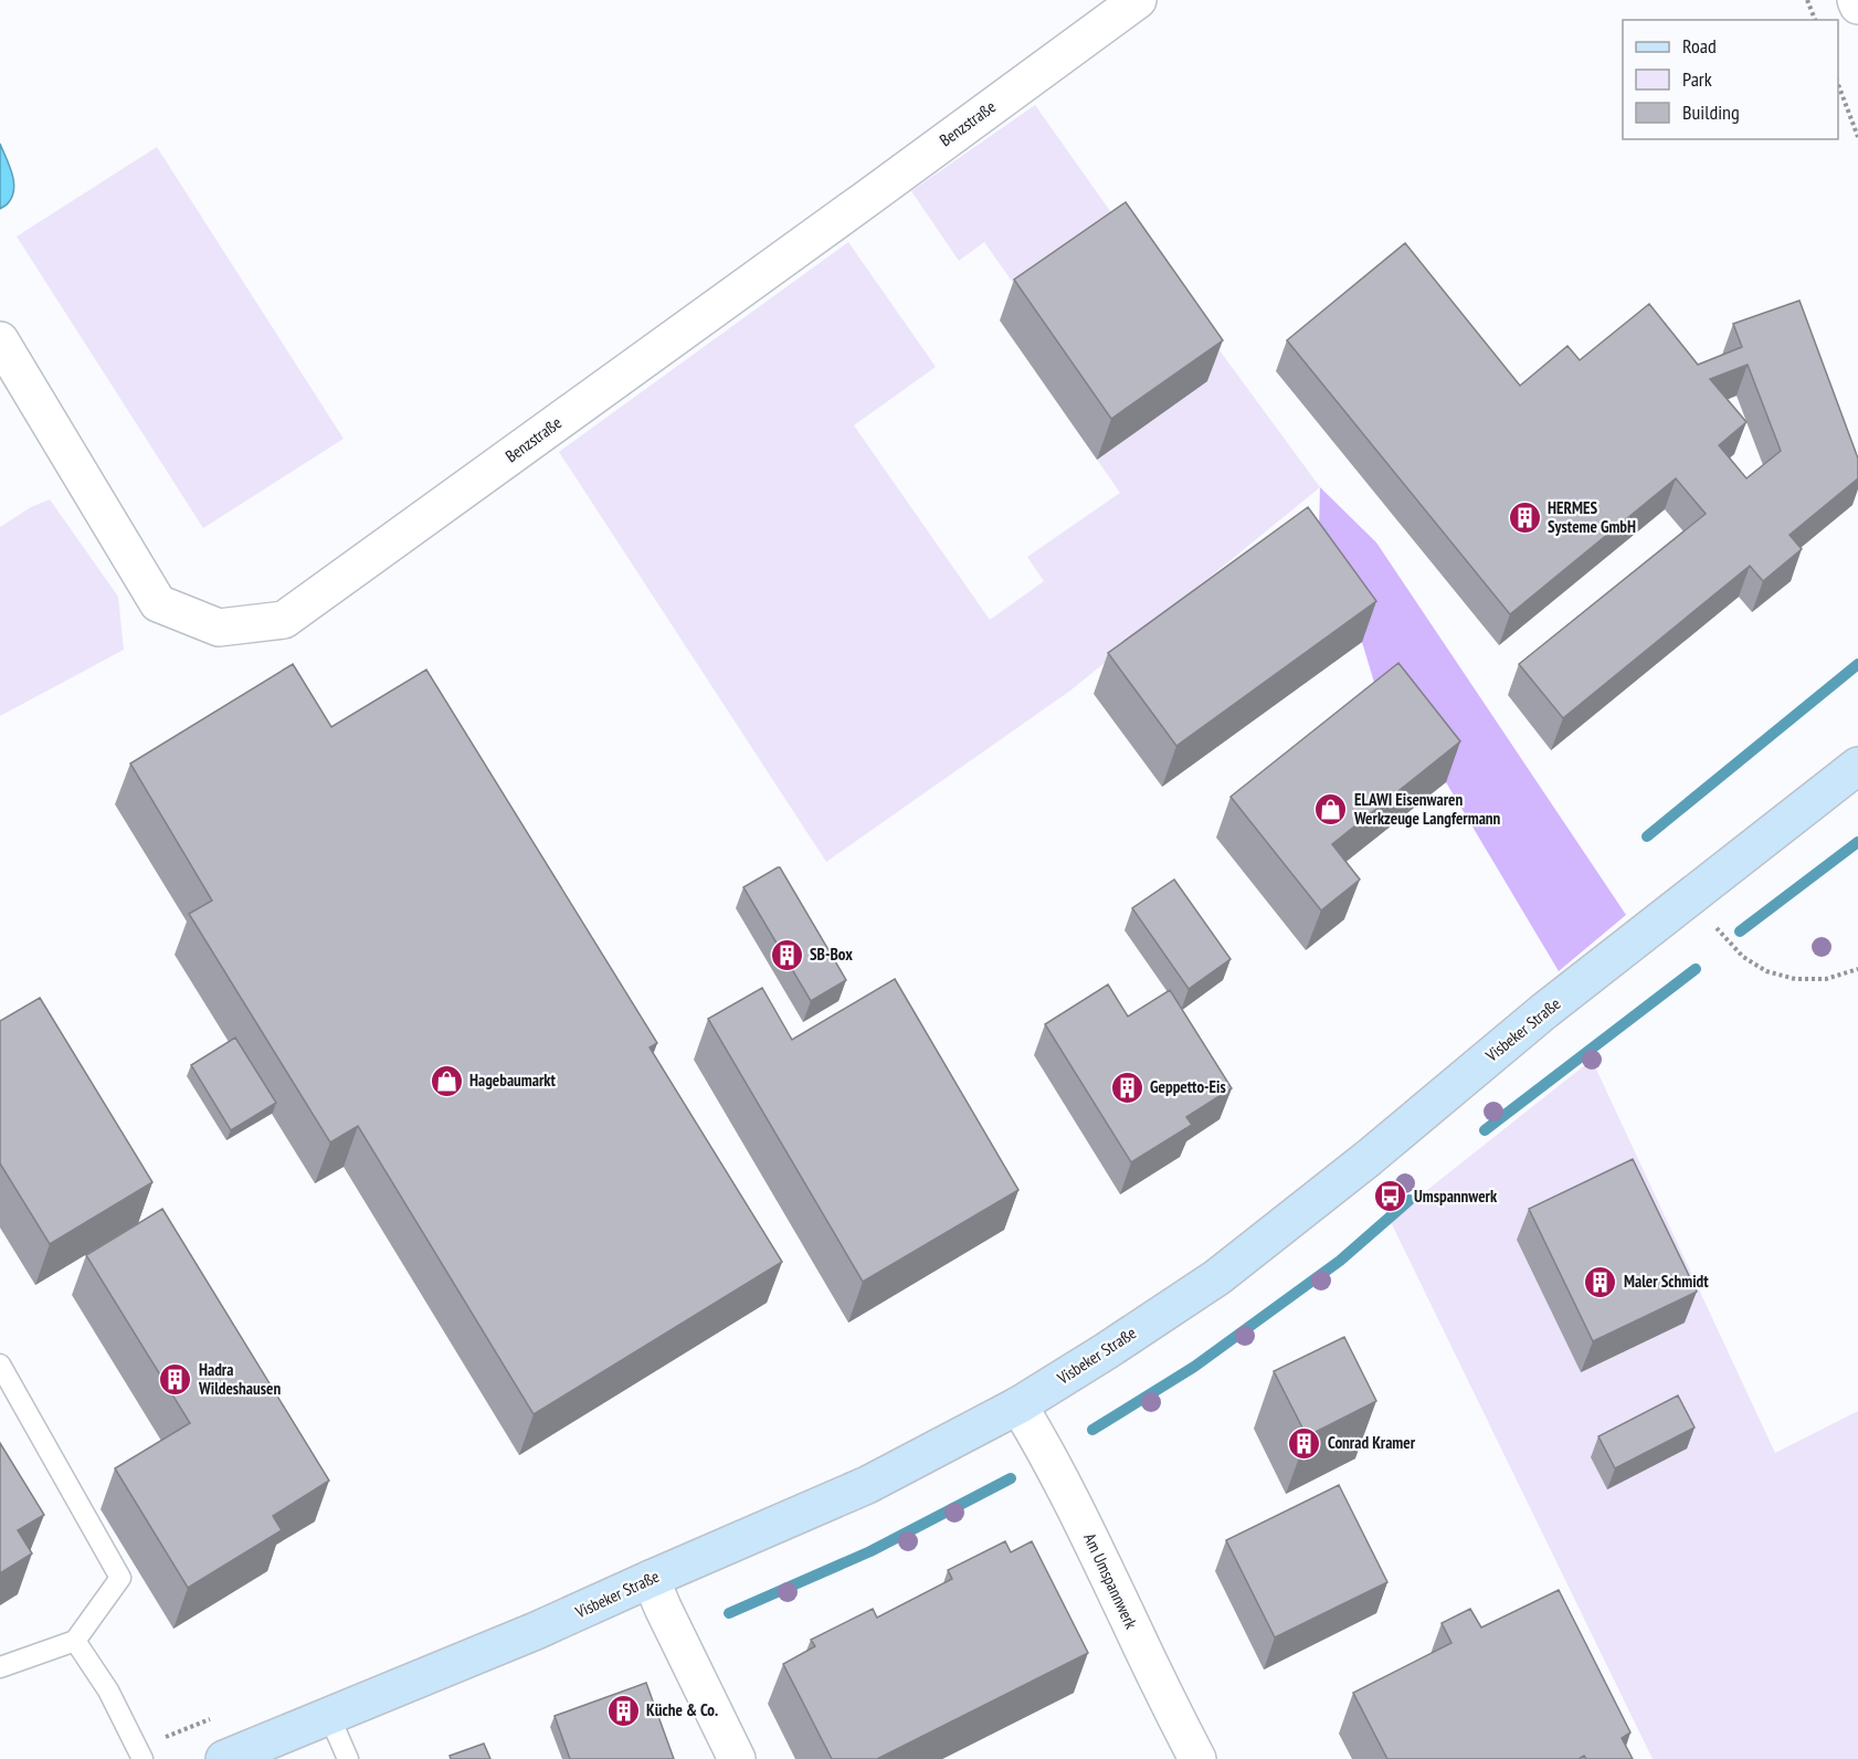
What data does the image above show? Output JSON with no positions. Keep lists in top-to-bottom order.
{
  "streets": {
    "main road": ["Visbeker Straße"],
    "street": ["Benzstraße", "Am Umspannwerk"]
  },
  "crossings": [
    ["Visbeker Straße", "Am Umspannwerk"]
  ],
  "places": {
    "building": [
      "HERMES Systeme GmbH",
      "SB-Box",
      "Geppetto-Eis",
      "Maler Schmidt",
      "Hadra Wildeshausen",
      "Conrad Kramer",
      "Küche & Co."
    ],
    "shop": ["ELAWI Eisenwaren Werkzeuge Langfermann", "Hagebaumarkt"],
    "bus stop": ["Umspannwerk"]
  },
  "legend": ["Road", "Park", "Building"]
}
